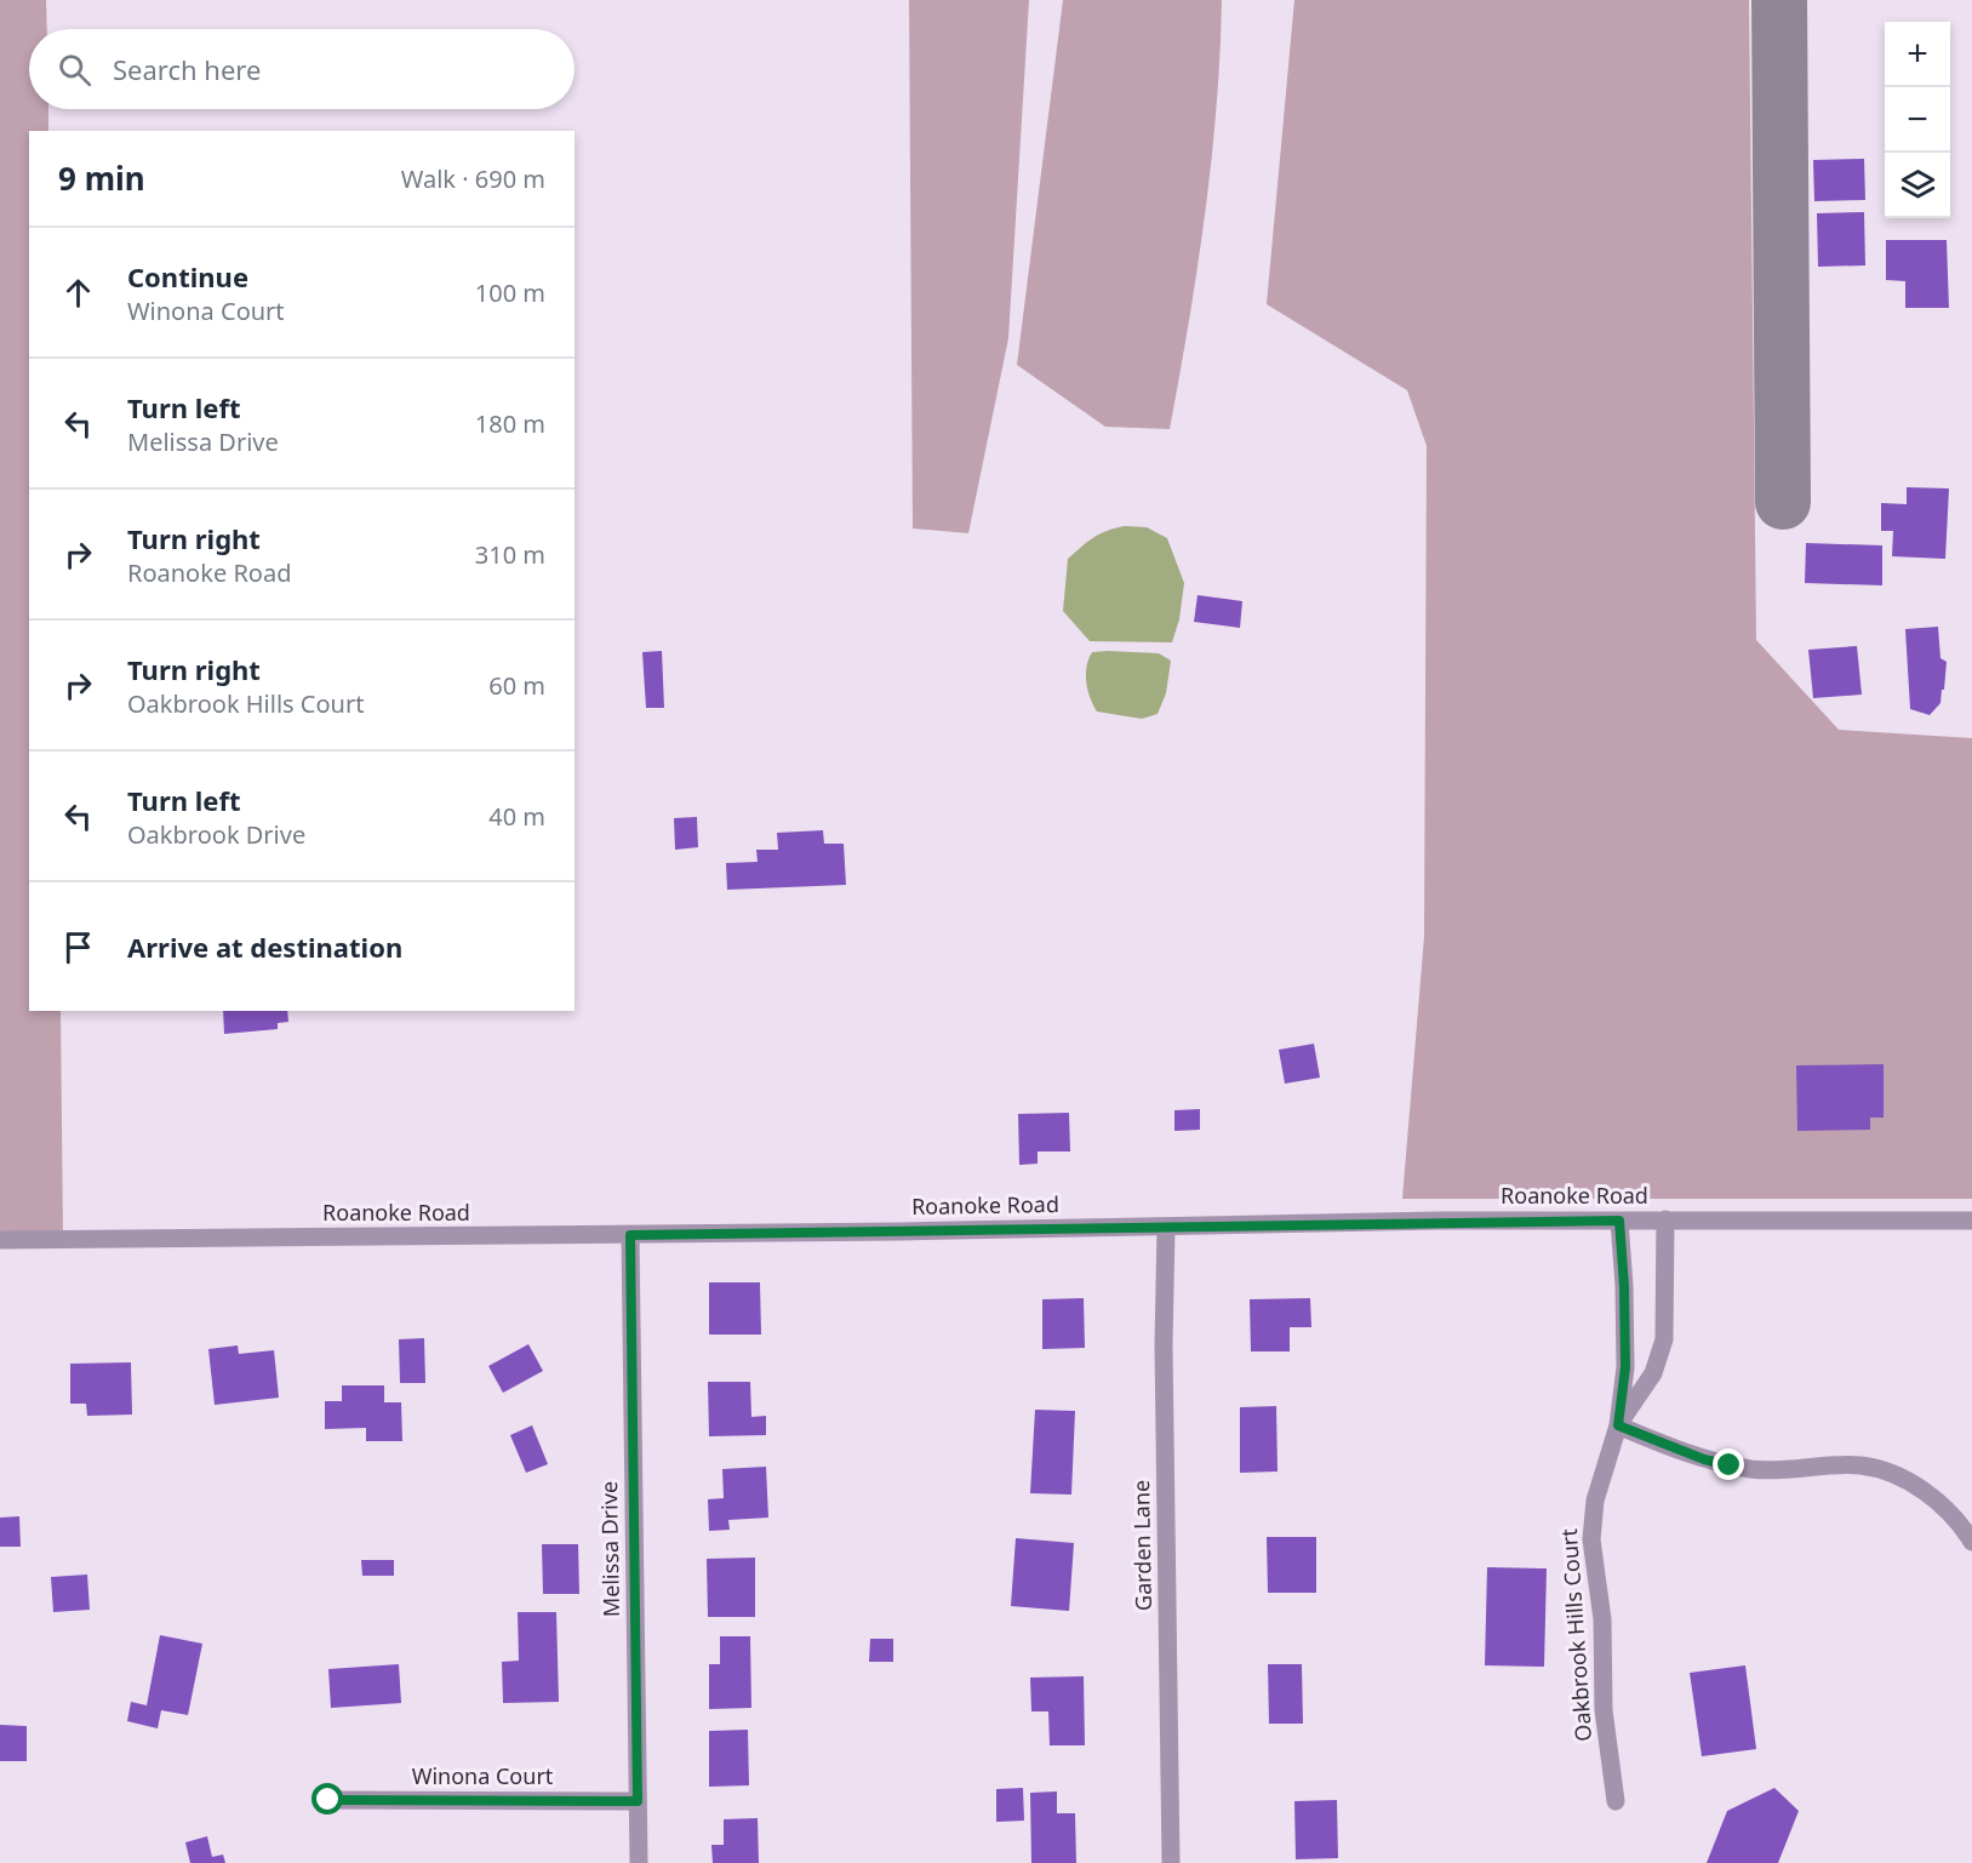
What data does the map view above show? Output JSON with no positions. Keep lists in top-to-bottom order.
{
  "streets": {
    "street": [
      "Roanoke Road",
      "Garden Lane",
      "Melissa Drive",
      "Oakbrook Hills Court",
      "Winona Court"
    ]
  },
  "crossings": [
    ["Roanoke Road", "Garden Lane"],
    ["Roanoke Road", "Melissa Drive"],
    ["Roanoke Road", "Oakbrook Hills Court"],
    ["Melissa Drive", "Winona Court"]
  ],
  "page": {
    "map_buttons": ["+", "−"],
    "search": "Search here",
    "heading": ["9 min", "Walk · 690 m"],
    "list": [
      ["Continue", "Winona Court", "100 m"],
      ["Turn left", "Melissa Drive", "180 m"],
      ["Turn right", "Roanoke Road", "310 m"],
      ["Turn right", "Oakbrook Hills Court", "60 m"],
      ["Turn left", "Oakbrook Drive", "40 m"],
      "Arrive at destination"
    ]
  }
}
